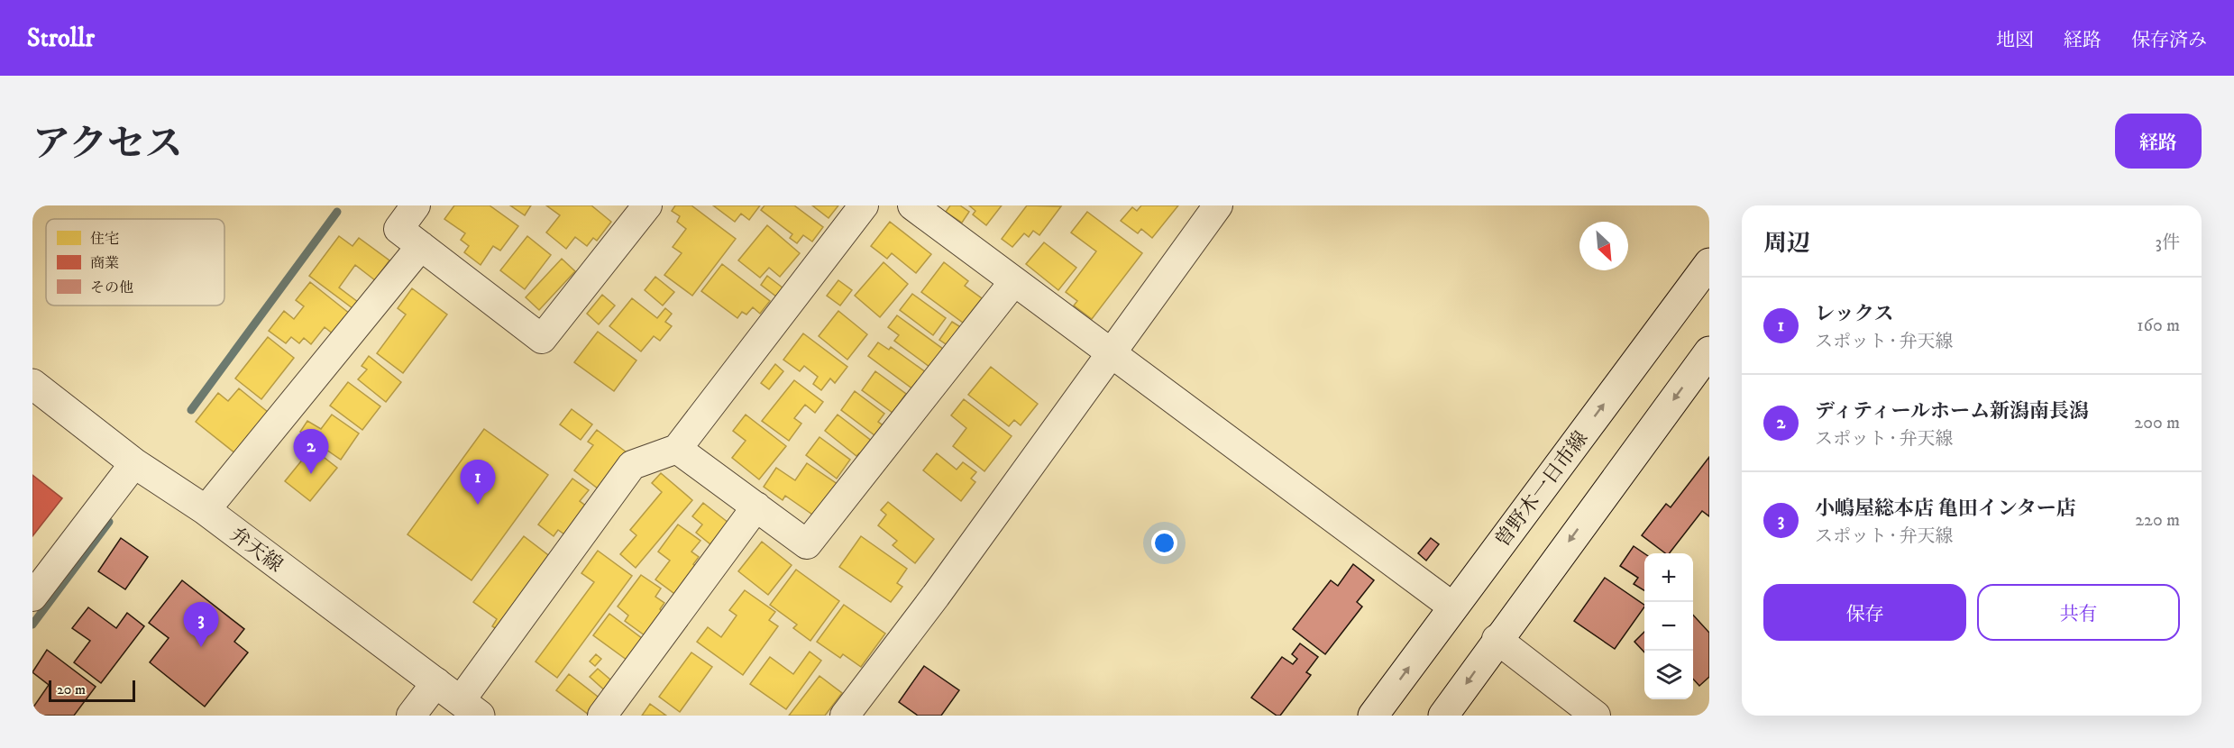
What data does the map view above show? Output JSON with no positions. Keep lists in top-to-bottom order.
{
  "streets": {
    "main road": ["曽野木一日市線", "弁天線"]
  },
  "legend": ["住宅", "商業", "その他"],
  "scale_bar": "20 m",
  "north": "bottom right",
  "page": {
    "header": "Strollr",
    "nav": ["地図", "経路", "保存済み"],
    "title": "アクセス",
    "buttons": [
      "経路",
      ["保存", "共有"]
    ],
    "heading": ["周辺", "3件"],
    "list": [
      {
        "mark": "1",
        "name": "レックス",
        "note": "スポット · 弁天線",
        "value": "160 m"
      },
      {
        "mark": "2",
        "name": "ディティールホーム新潟南長潟",
        "note": "スポット · 弁天線",
        "value": "200 m"
      },
      {
        "mark": "3",
        "name": "小嶋屋総本店 亀田インター店",
        "note": "スポット · 弁天線",
        "value": "220 m"
      }
    ],
    "pins": ["2", "1", "3"],
    "map_buttons": ["+", "−"],
    "scale": "20 m"
  }
}
